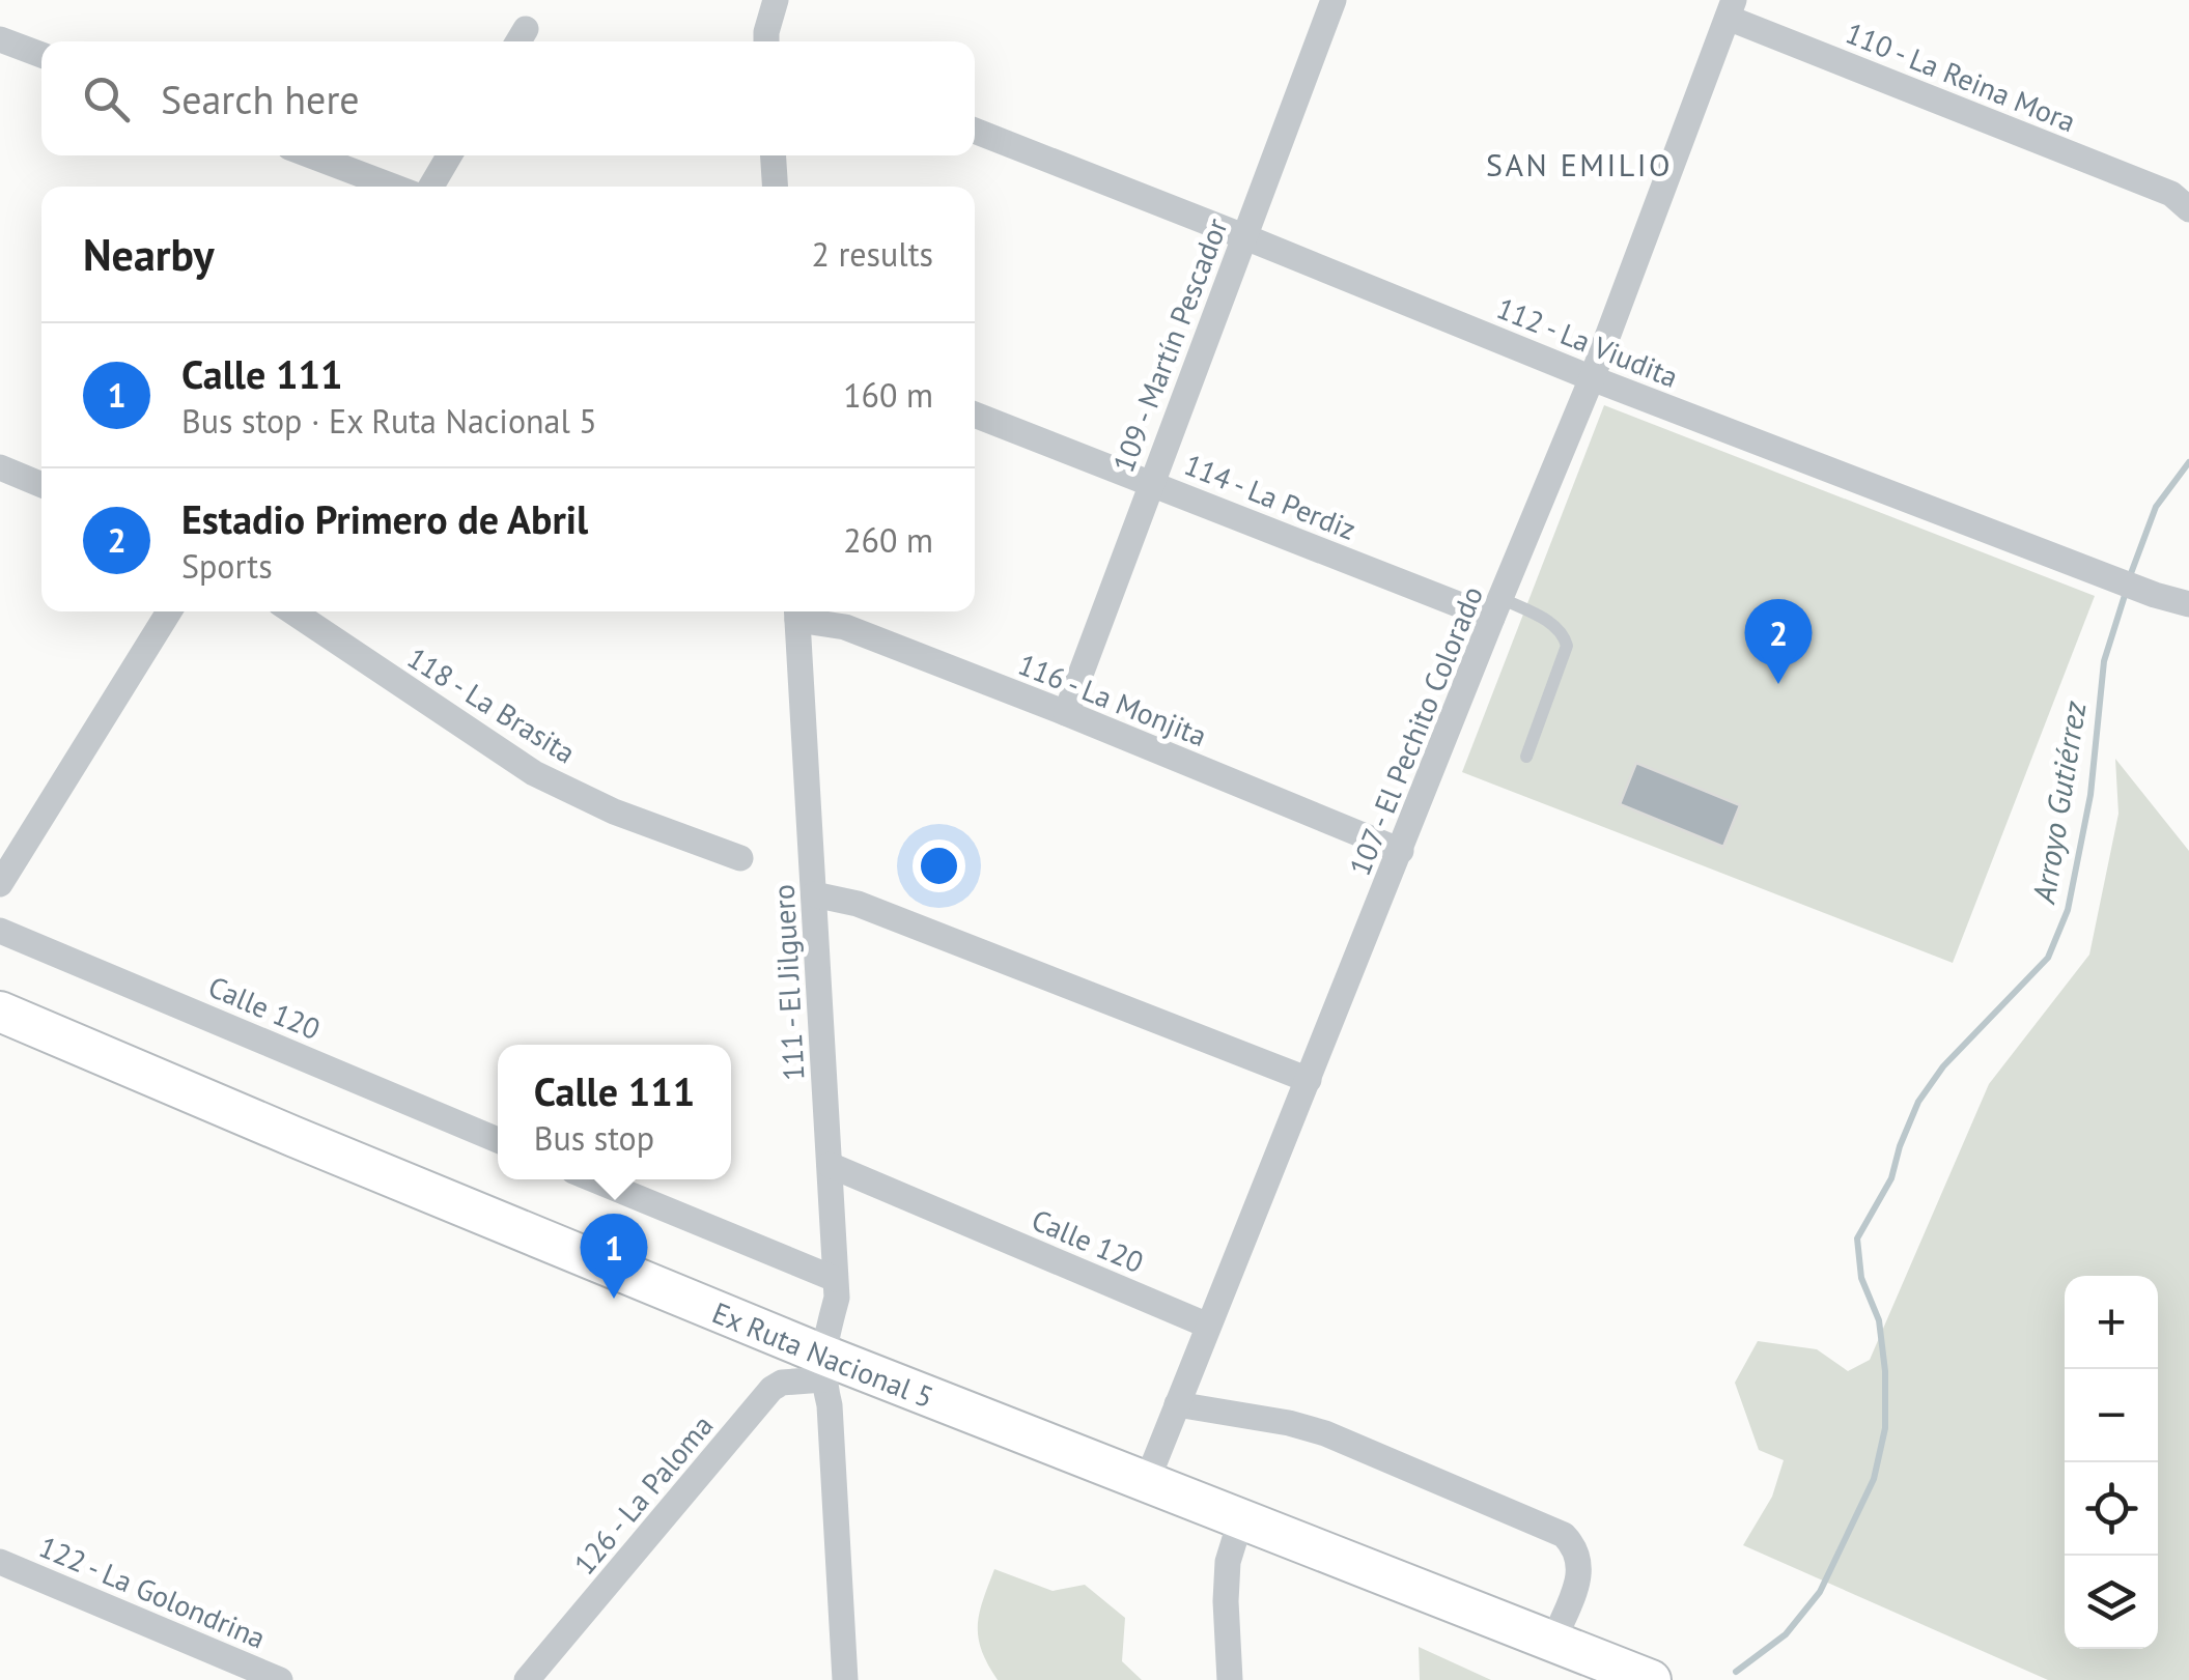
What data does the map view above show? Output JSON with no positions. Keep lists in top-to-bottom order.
{
  "streets": {
    "main road": ["Ex Ruta Nacional 5"],
    "street": [
      "110 - La Reina Mora",
      "112 - La Viudita",
      "109 - Martín Pescador",
      "114 - La Perdiz",
      "116 - La Monjita",
      "118 - La Brasita",
      "107 - El Pechito Colorado",
      "111 - El Jilguero",
      "Calle 120",
      "126 - La Paloma",
      "122 - La Golondrina"
    ]
  },
  "crossings": [
    ["110 - La Reina Mora", "107 - El Pechito Colorado"],
    ["112 - La Viudita", "109 - Martín Pescador"],
    ["112 - La Viudita", "107 - El Pechito Colorado"],
    ["109 - Martín Pescador", "114 - La Perdiz"],
    ["109 - Martín Pescador", "116 - La Monjita"],
    ["114 - La Perdiz", "107 - El Pechito Colorado"],
    ["116 - La Monjita", "107 - El Pechito Colorado"],
    ["116 - La Monjita", "111 - El Jilguero"],
    ["107 - El Pechito Colorado", "Calle 120"],
    ["107 - El Pechito Colorado", "Ex Ruta Nacional 5"],
    ["111 - El Jilguero", "Calle 120"],
    ["111 - El Jilguero", "Ex Ruta Nacional 5"],
    ["111 - El Jilguero", "126 - La Paloma"],
    ["Ex Ruta Nacional 5", "126 - La Paloma"]
  ],
  "districts": ["SAN EMILIO"],
  "water": ["Arroyo Gutiérrez"],
  "page": {
    "search": "Search here",
    "heading": ["Nearby", "2 results"],
    "list": [
      {
        "mark": "1",
        "name": "Calle 111",
        "note": "Bus stop · Ex Ruta Nacional 5",
        "value": "160 m"
      },
      {
        "mark": "2",
        "name": "Estadio Primero de Abril",
        "note": "Sports",
        "value": "260 m"
      }
    ],
    "pins": ["2", "1"],
    "popup": ["Calle 111", "Bus stop"],
    "map_buttons": ["+", "−"]
  }
}
